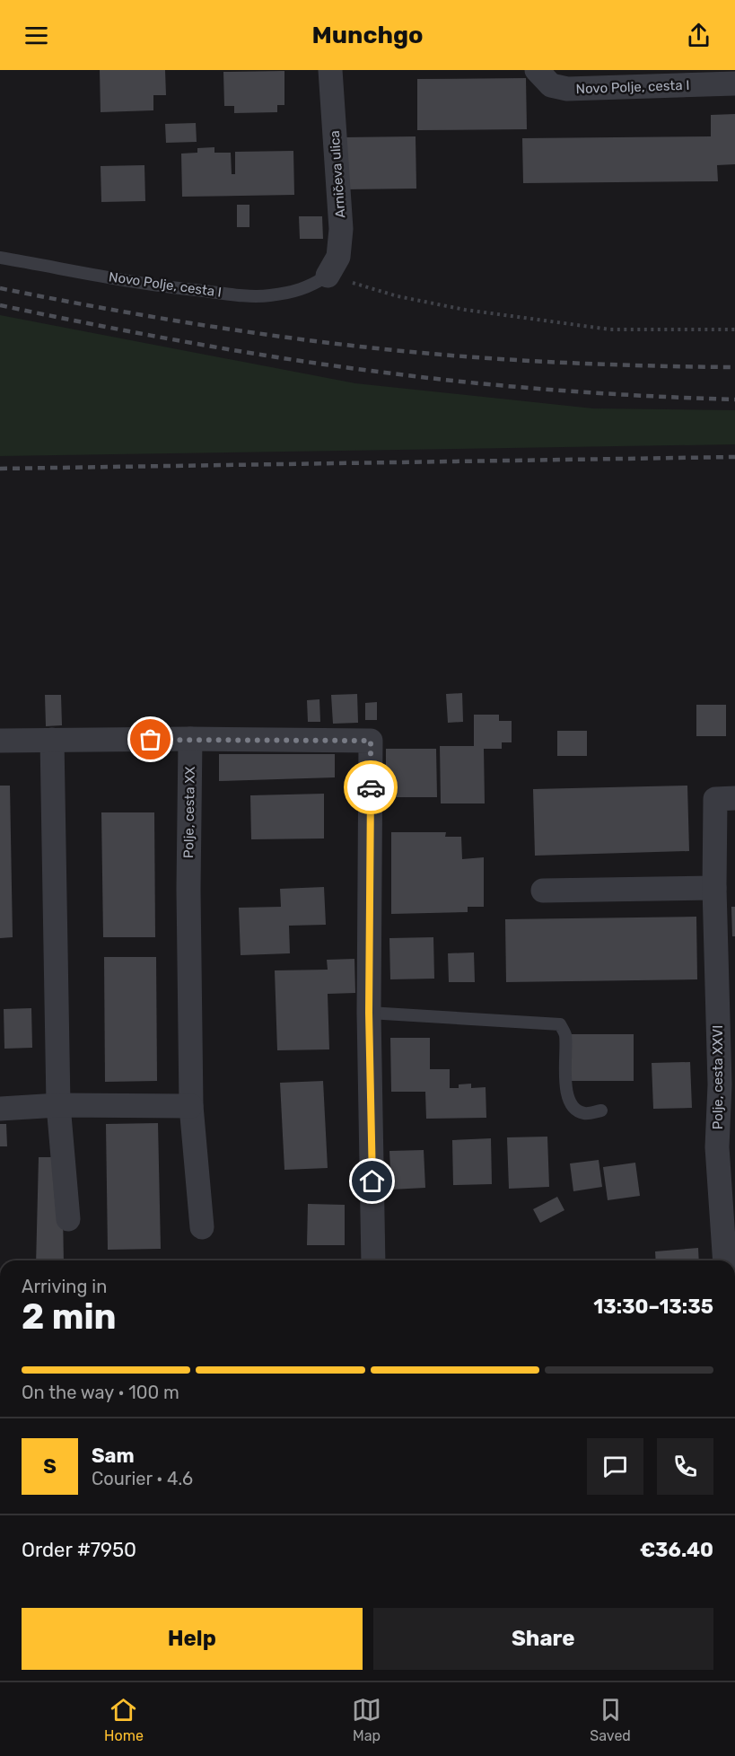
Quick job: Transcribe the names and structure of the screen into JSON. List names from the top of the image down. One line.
{"streets":{"street":["Novo Polje, cesta I","Arničeva ulica","Polje, cesta XX","Polje, cesta XXVI"]},"crossings":[["Novo Polje, cesta I","Arničeva ulica"]],"page":{"header":"Munchgo","heading":["2 min","Arriving in","13:30–13:35"],"panel":["Sam","Courier · 4.6","Order #7950","€36.40"],"bar":"On the way · 100 m","round":"S","buttons":["Help","Share"],"tabs":["Home","Map","Saved"]}}
